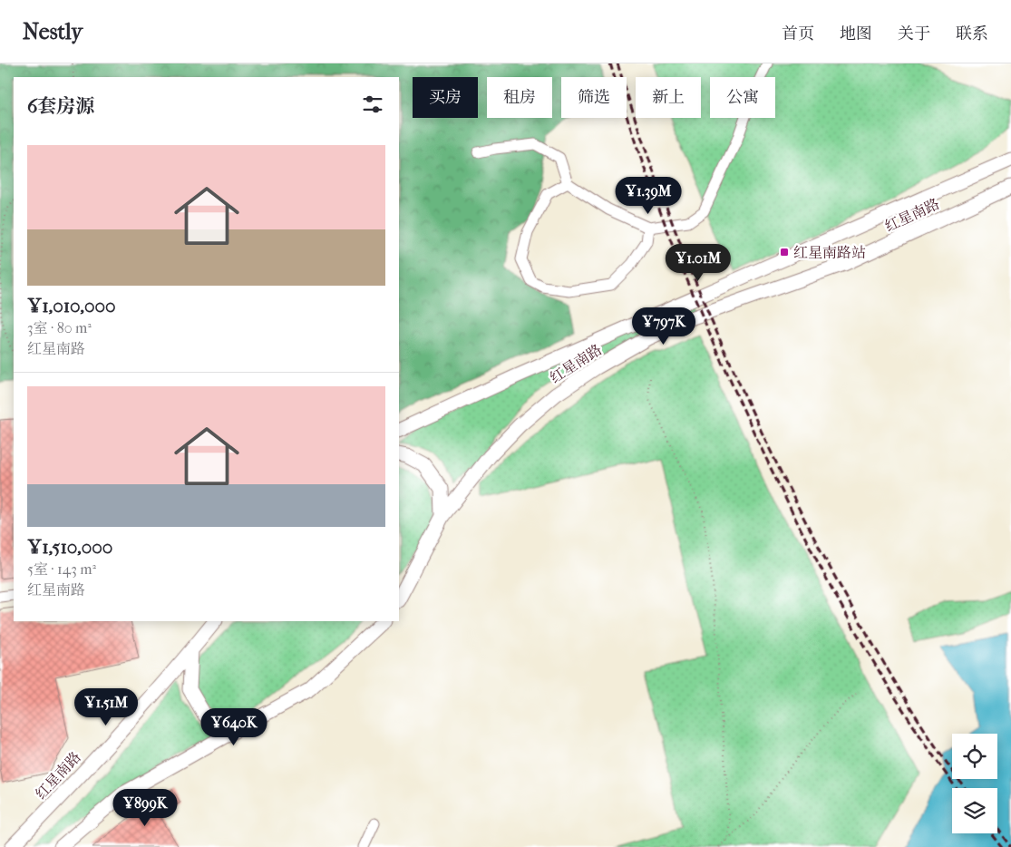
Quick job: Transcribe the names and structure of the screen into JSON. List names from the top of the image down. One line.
{"streets":{"main road":["红星南路"]},"places":{"transit":["红星南路站"]},"page":{"header":"Nestly","nav":["首页","地图","关于","联系"],"chip":["买房","租房","筛选","新上","公寓"],"heading":"6套房源","list":[{"name":"¥1,010,000","note":"3室 · 80 m² · 红星南路"},{"name":"¥1,510,000","note":"5室 · 143 m² · 红星南路"}],"price":["¥1.39M","¥1.01M","¥797K","¥1.51M","¥640K","¥899K"]}}
